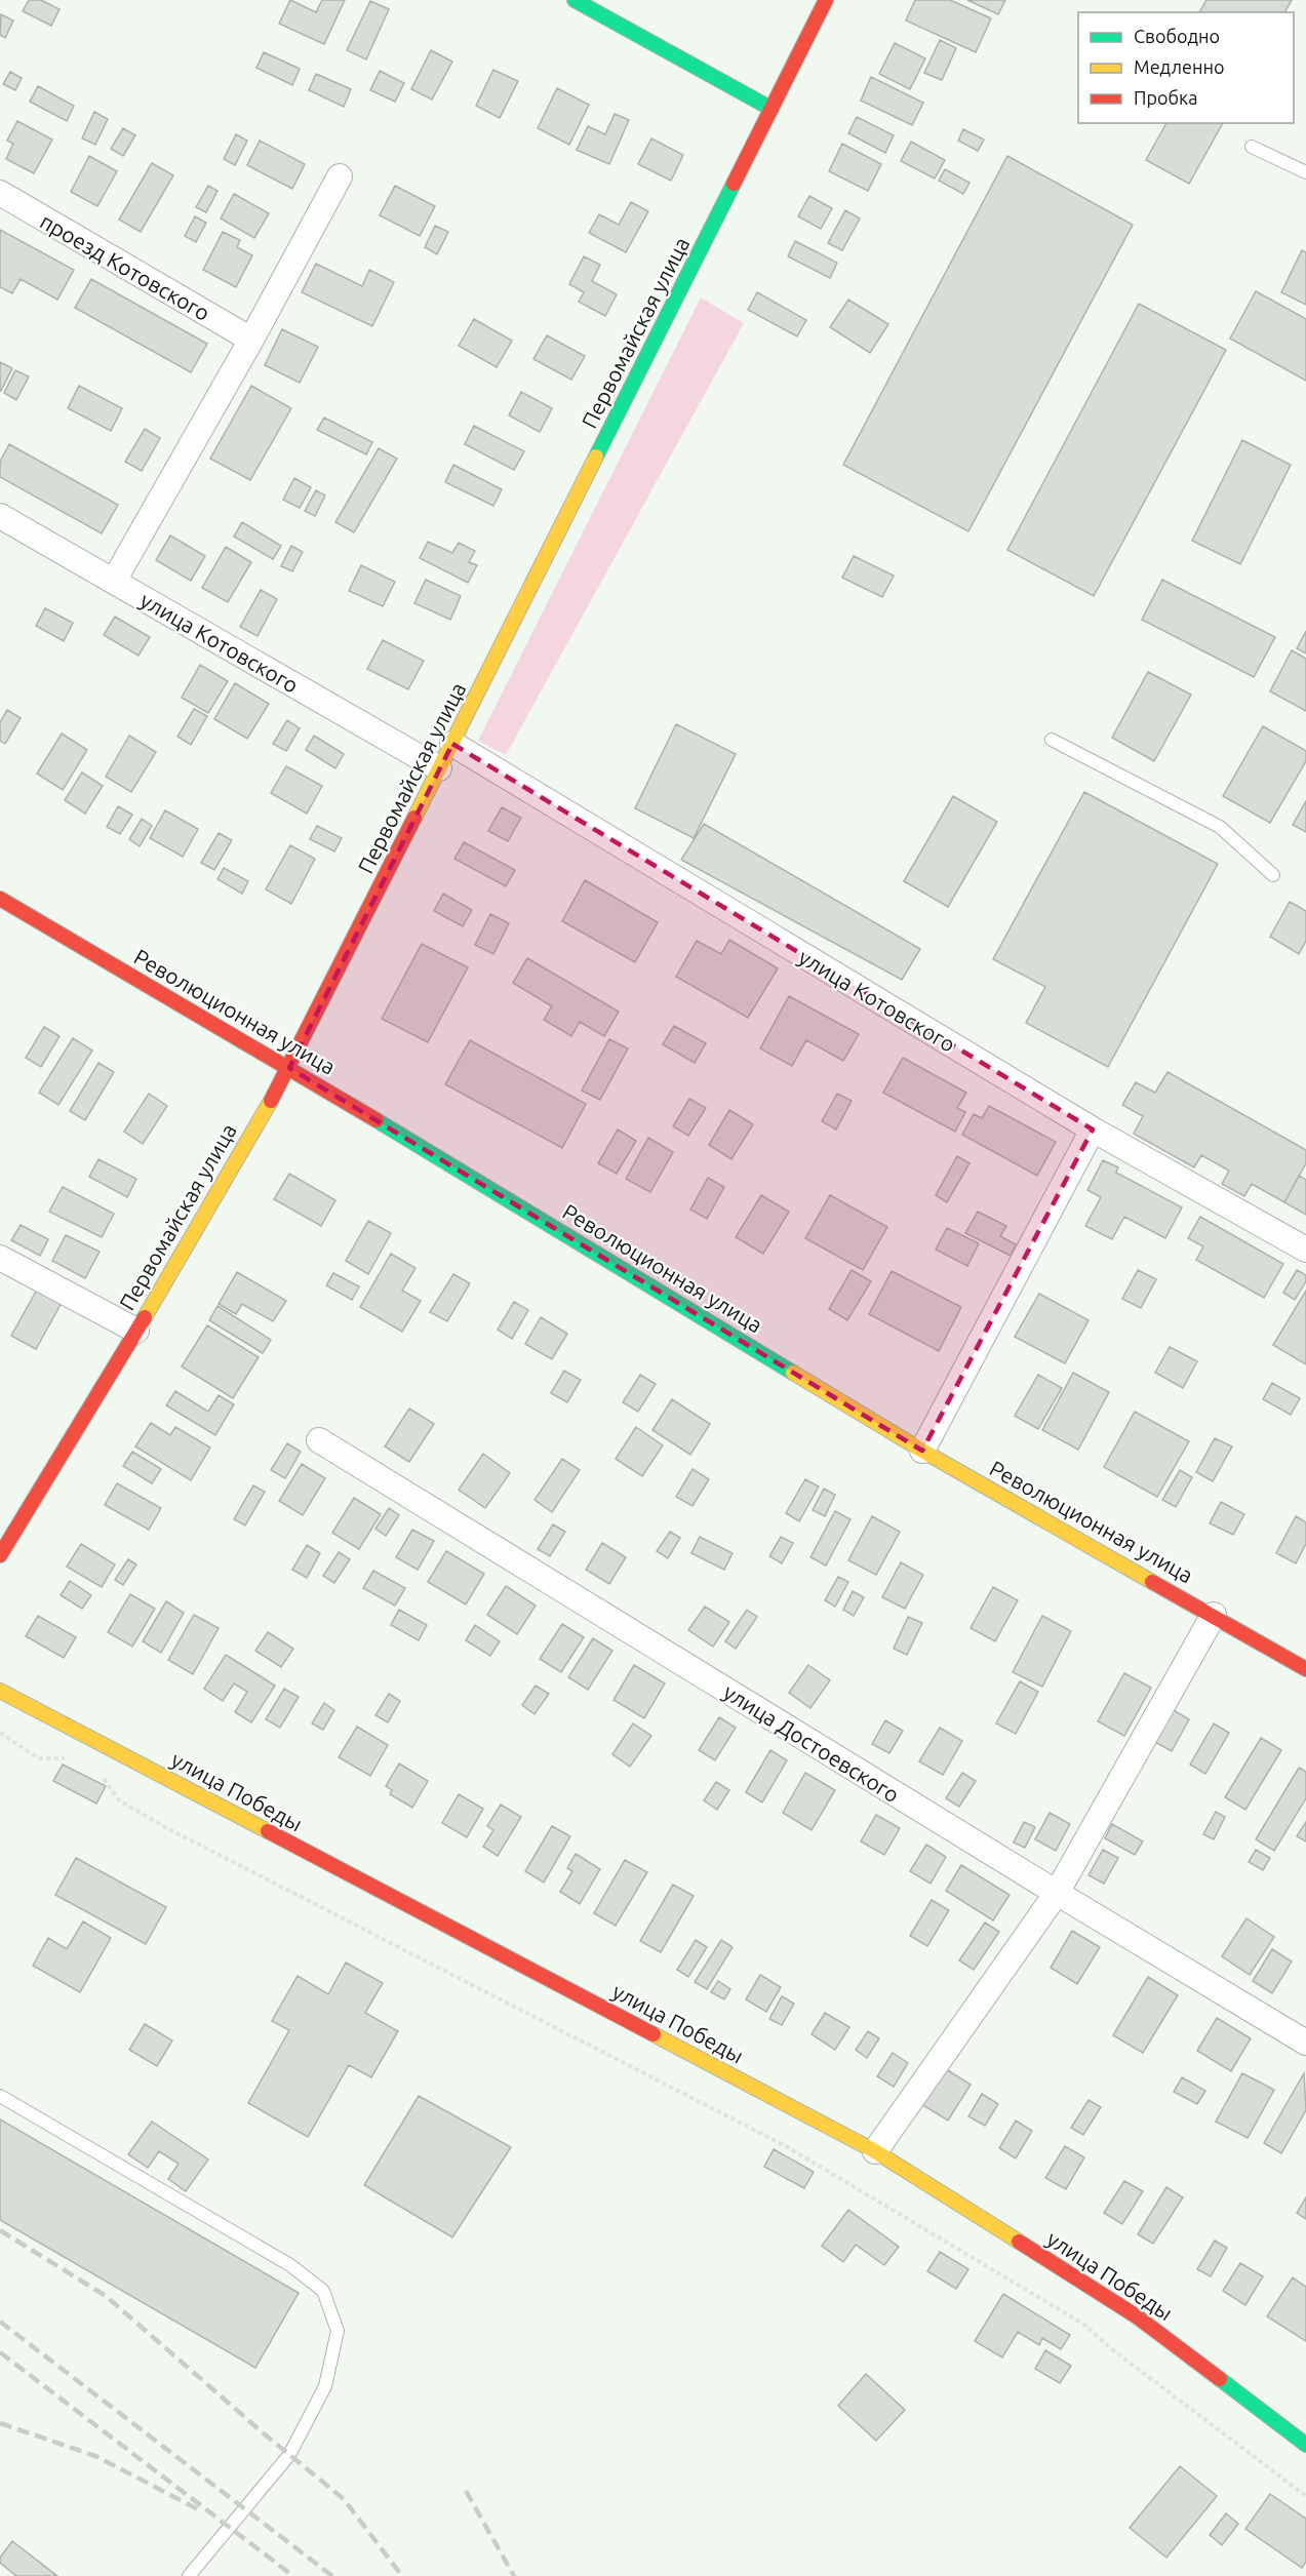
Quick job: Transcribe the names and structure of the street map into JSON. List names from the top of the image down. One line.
{"streets":{"street":["проезд Котовского","Первомайская улица","улица Котовского","Революционная улица","улица Достоевского","улица Победы"]},"crossings":[["Первомайская улица","улица Котовского"],["Первомайская улица","Революционная улица"]],"legend":["Свободно","Медленно","Пробка"]}
